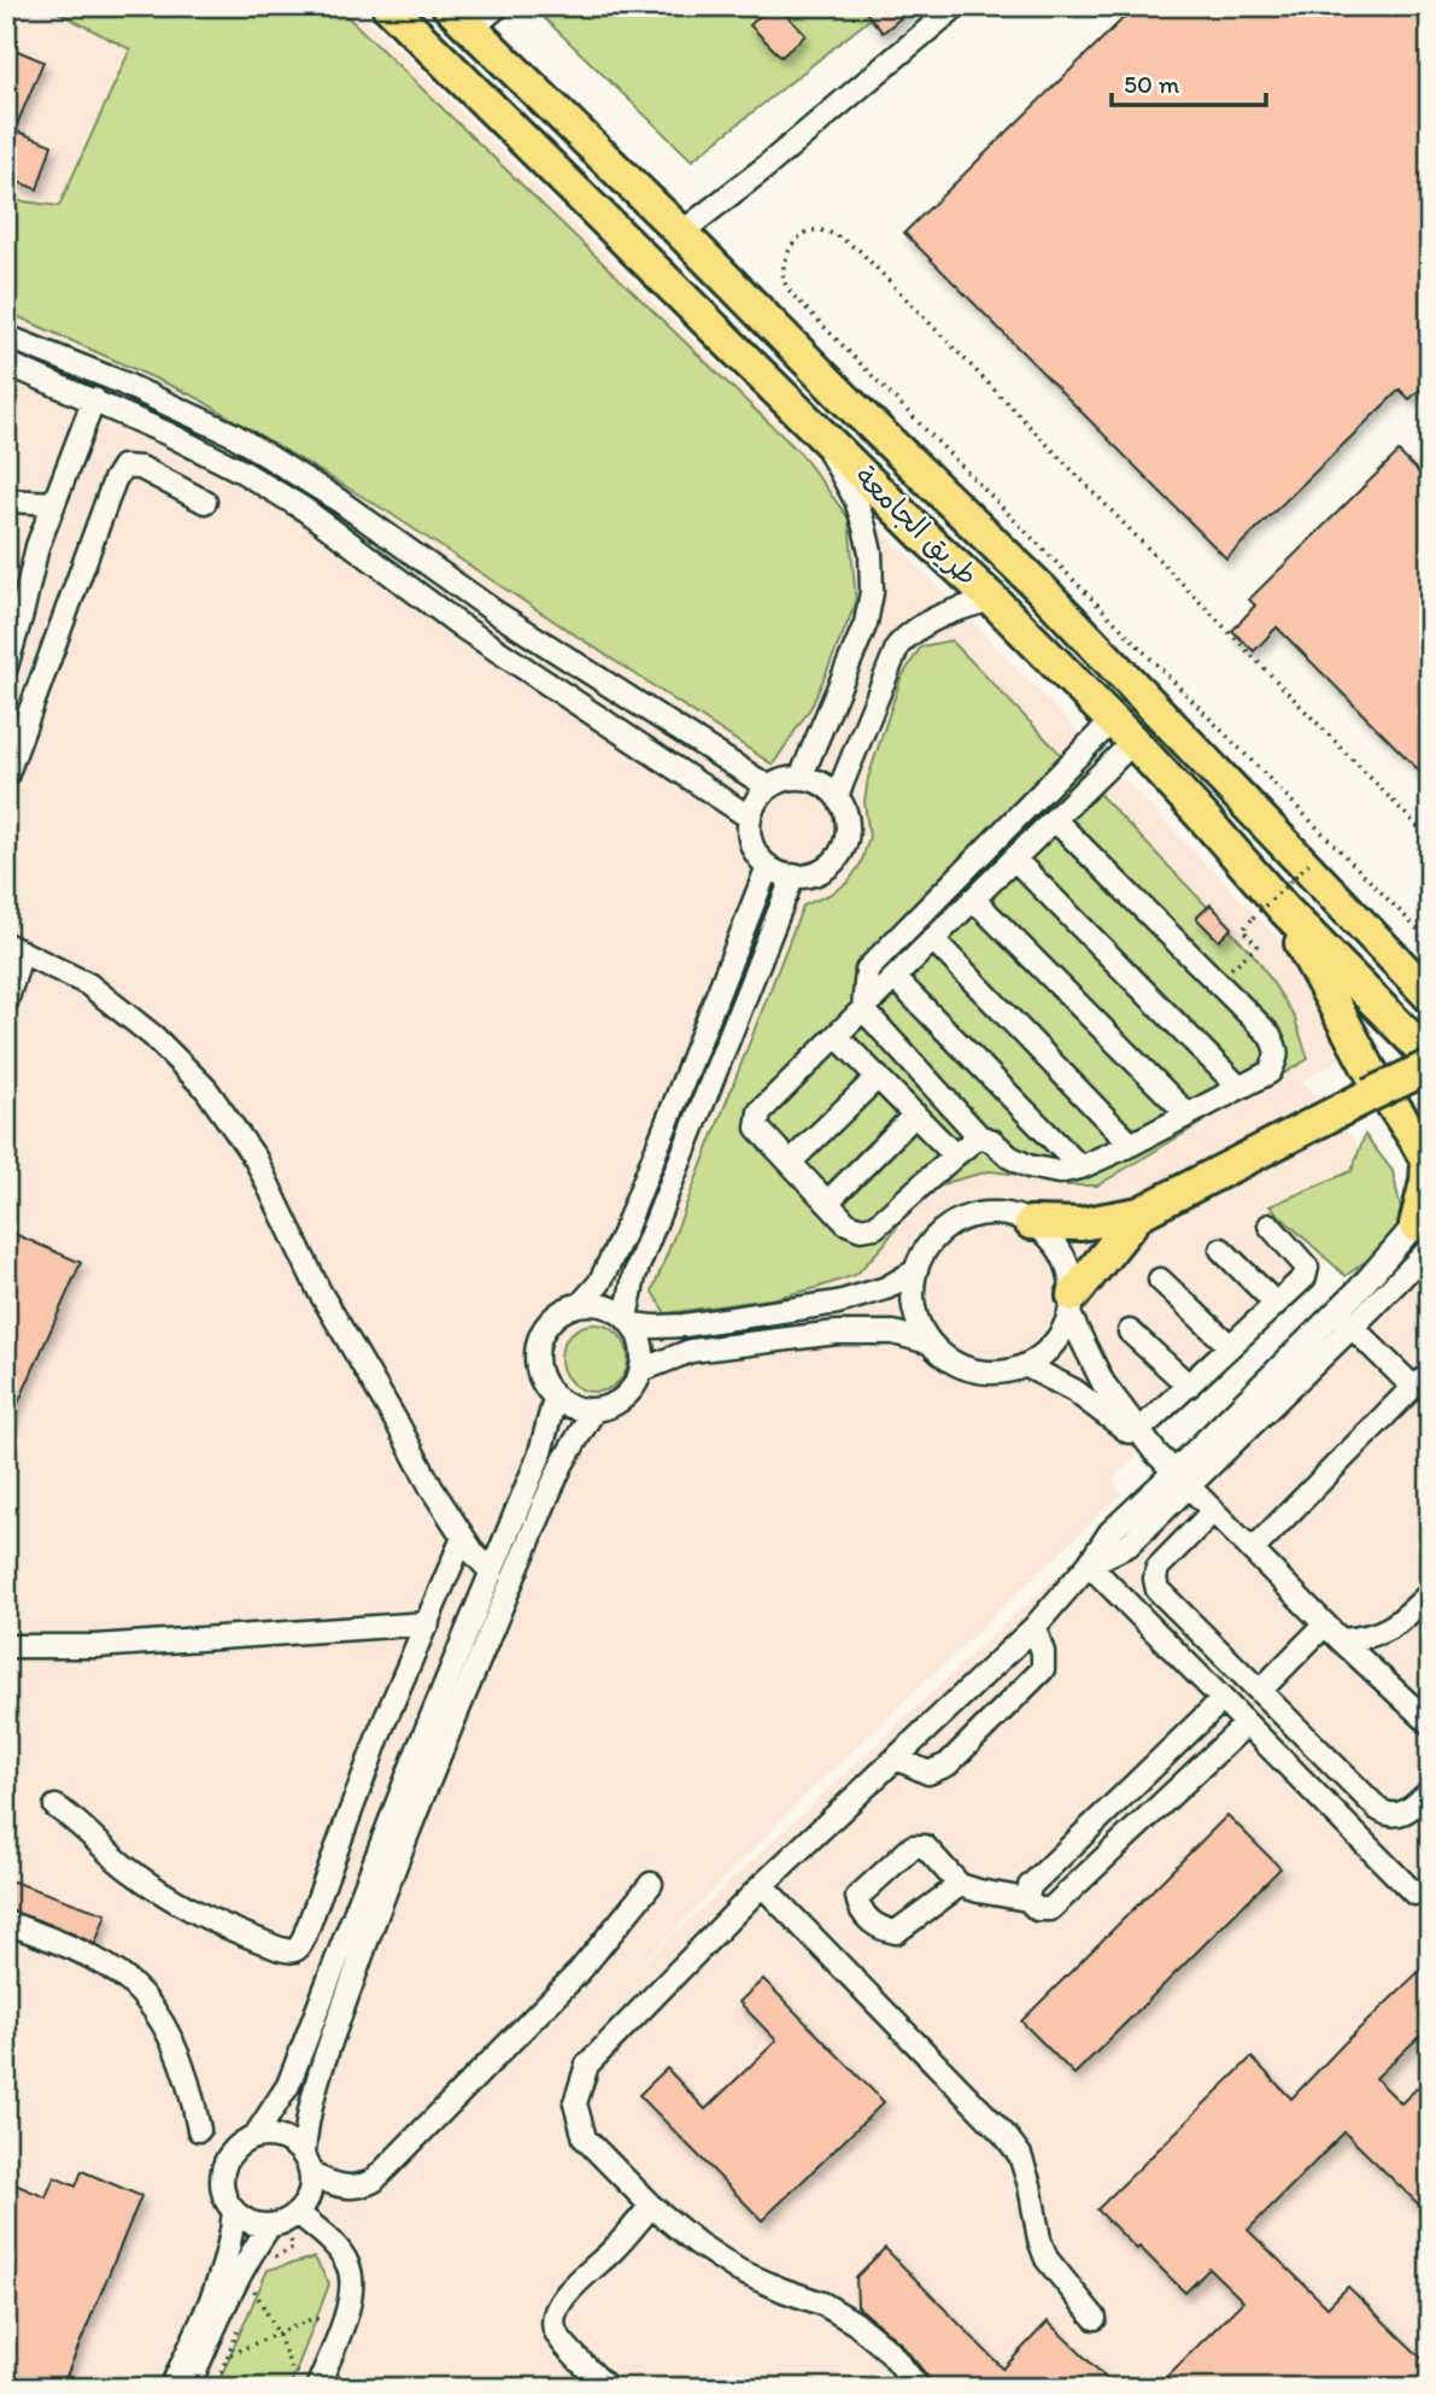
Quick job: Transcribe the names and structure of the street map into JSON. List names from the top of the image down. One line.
{"streets":{"highway":["طريق الجامعة"]},"scale_bar":"50 m"}
